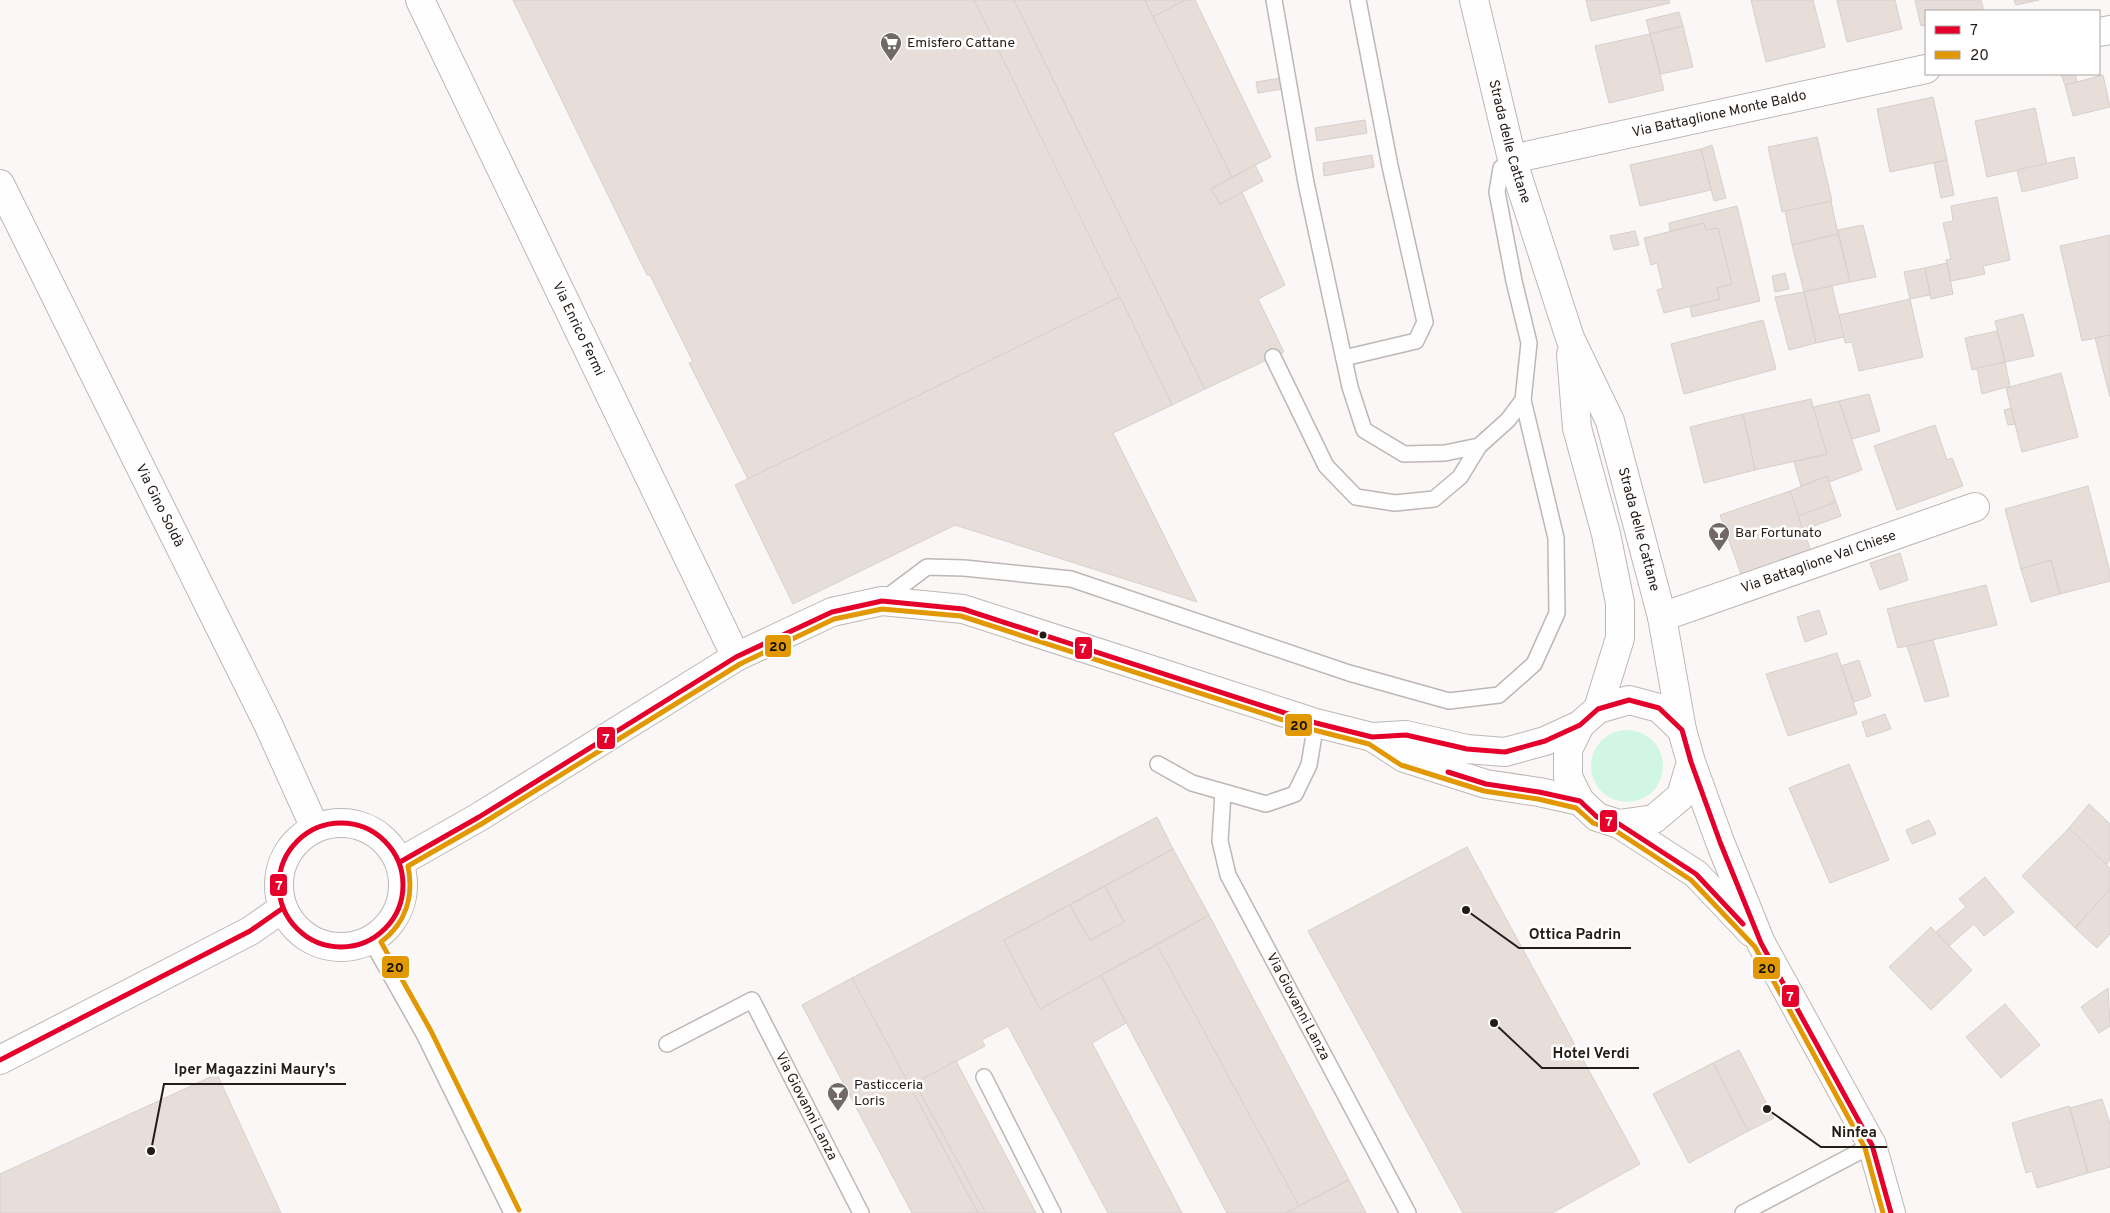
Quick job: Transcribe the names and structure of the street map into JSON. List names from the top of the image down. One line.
{"streets":{"street":["Via Battaglione Monte Baldo","Strada delle Cattane","Via Enrico Fermi","Via Gino Soldà","Via Battaglione Val Chiese"],"lane":["Via Giovanni Lanza"]},"crossings":[["Via Battaglione Monte Baldo","Strada delle Cattane"],["Strada delle Cattane","Via Battaglione Val Chiese"]],"places":{"supermarket":["Emisfero Cattane"],"bar":["Bar Fortunato","Pasticceria Loris"],"other":["Ottica Padrin","Hotel Verdi","Ninfea","Iper Magazzini Maury's"]},"lines":["transit line 7","transit line 20"],"legend":["7","20"]}
